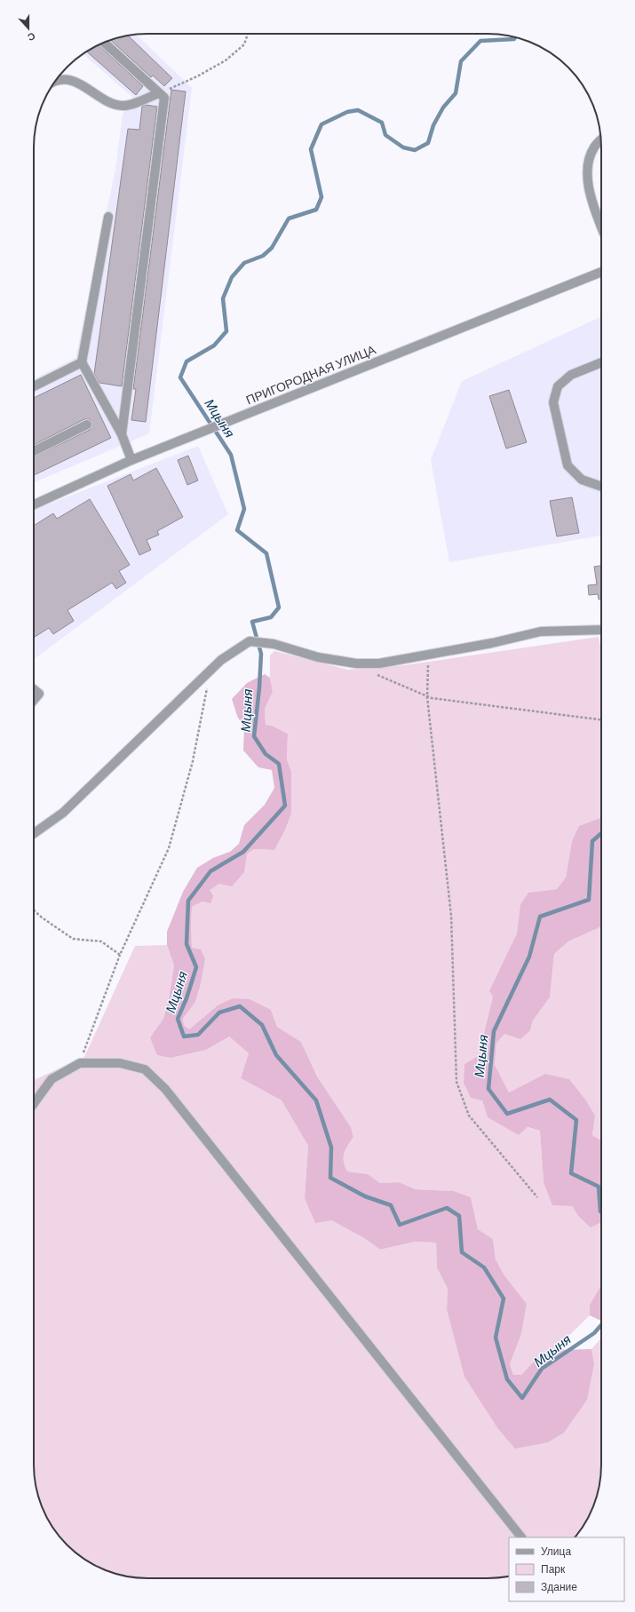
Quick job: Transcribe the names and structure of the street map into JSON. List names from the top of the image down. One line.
{"streets":{"street":["ПРИГОРОДНАЯ УЛИЦА"]},"water":["Мцыня"],"legend":["Улица","Парк","Здание"],"north":"bottom"}
